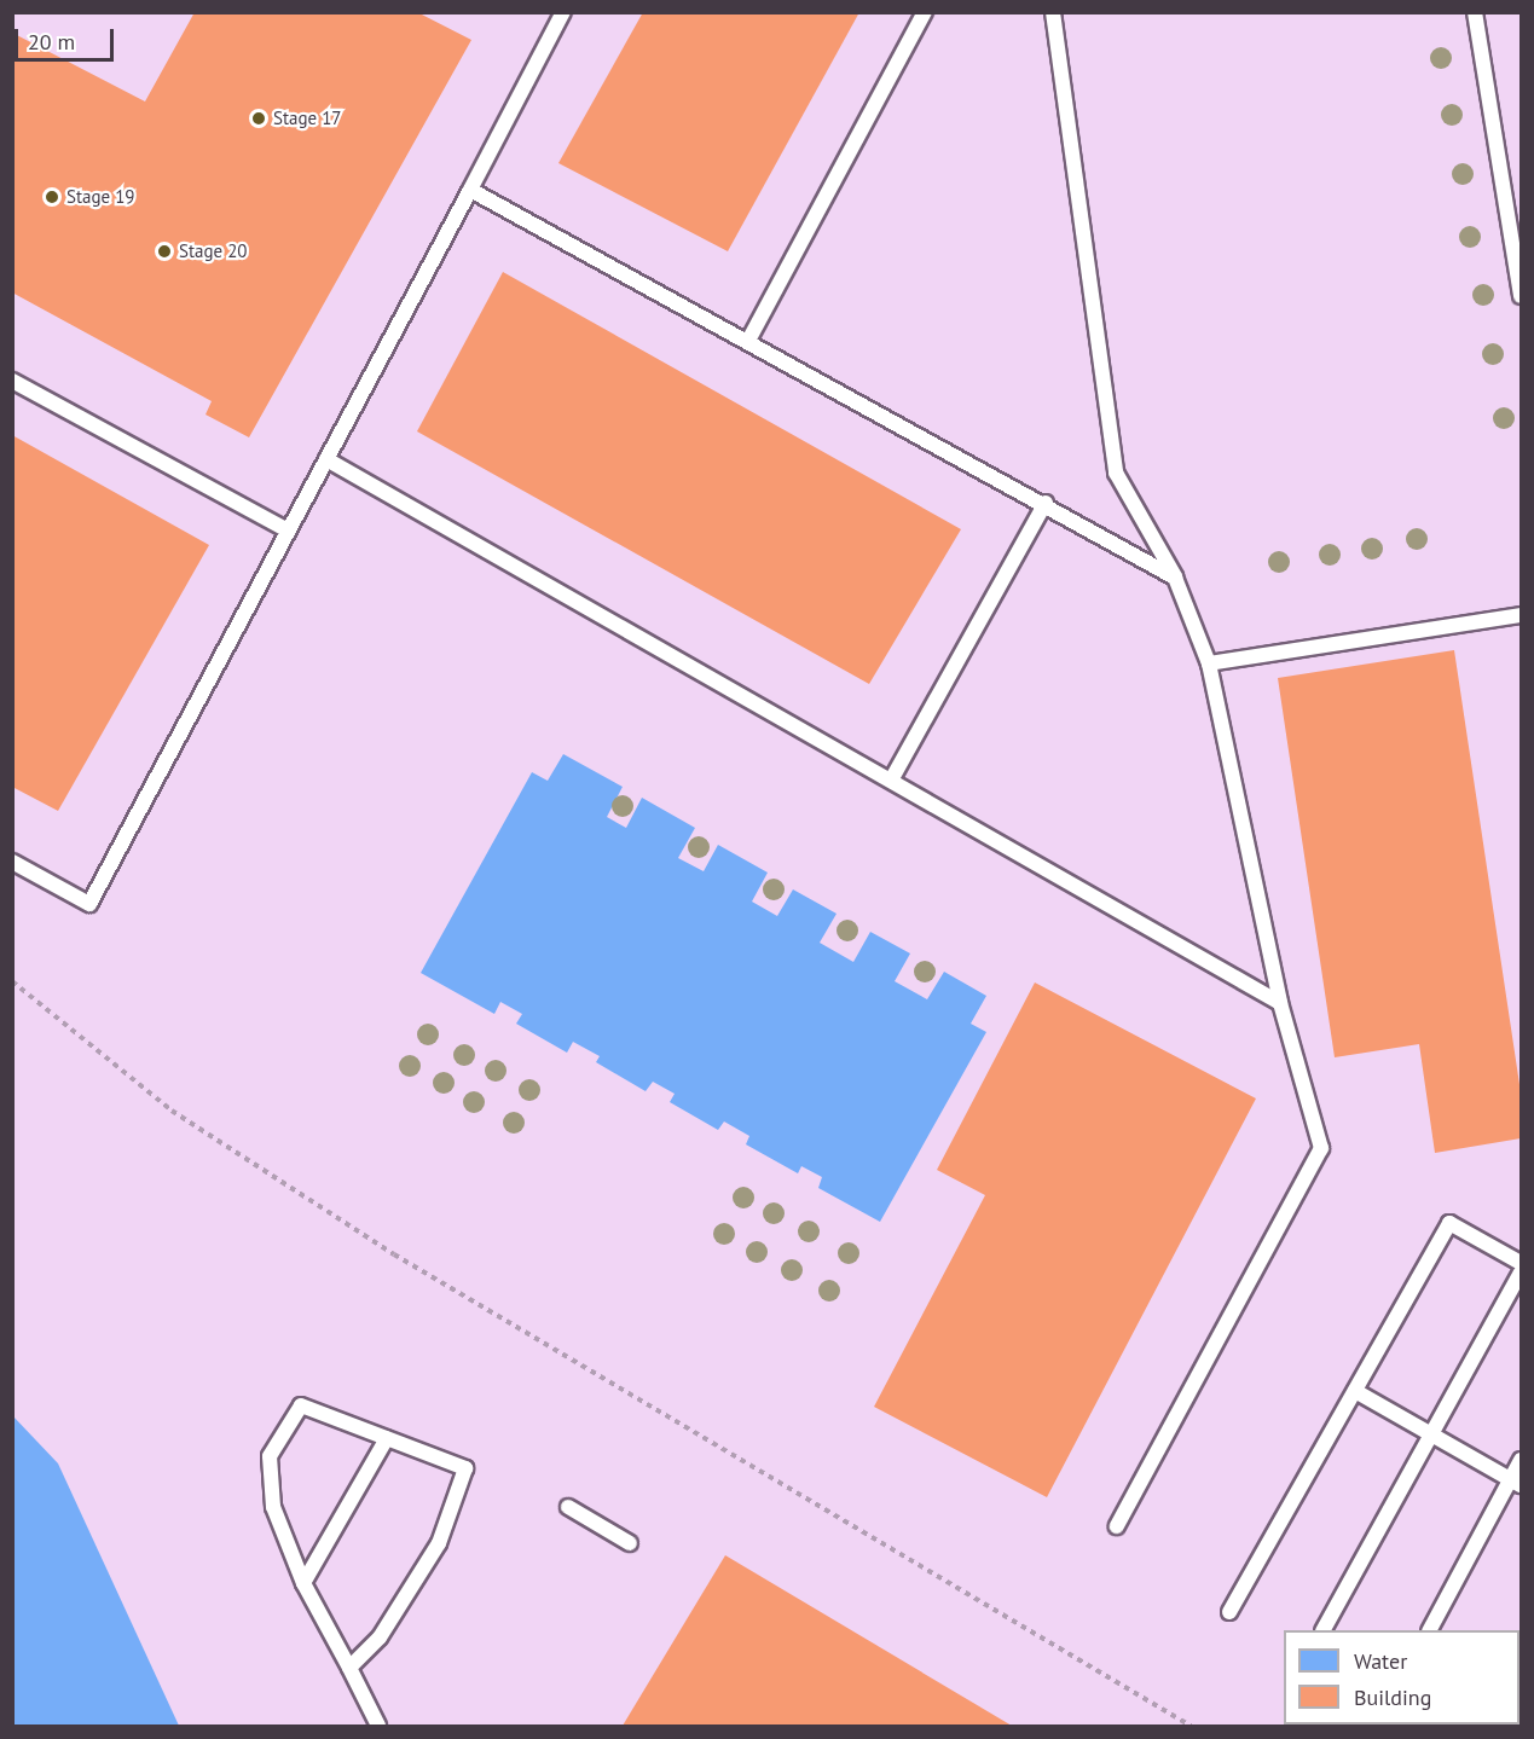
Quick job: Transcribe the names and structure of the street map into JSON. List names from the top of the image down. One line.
{"places":["Stage 17","Stage 19","Stage 20"],"legend":["Water","Building"],"scale_bar":"20 m"}
